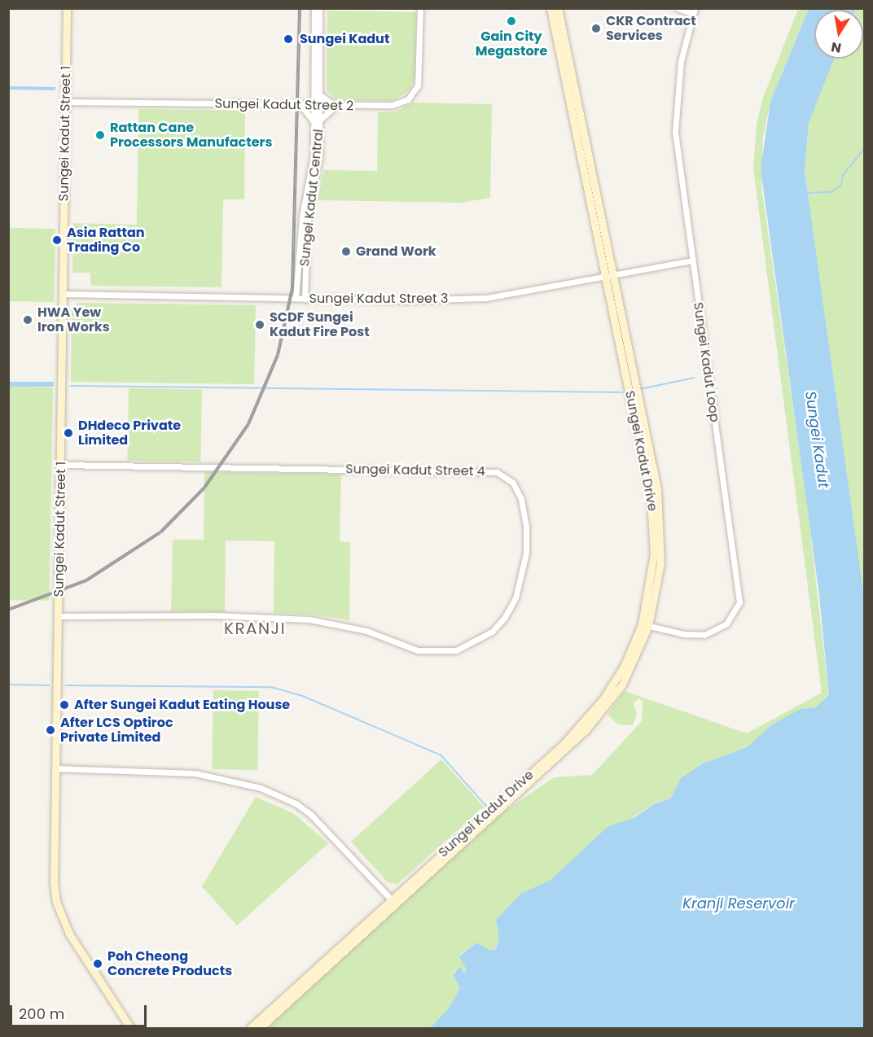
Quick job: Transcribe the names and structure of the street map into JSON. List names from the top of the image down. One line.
{"streets":{"main road":["Sungei Kadut Street 1","Sungei Kadut Drive"],"street":["Sungei Kadut Street 2","Sungei Kadut Central","Sungei Kadut Street 3","Sungei Kadut Loop","Sungei Kadut Street 4"]},"crossings":[["Sungei Kadut Street 2","Sungei Kadut Street 1"],["Sungei Kadut Street 2","Sungei Kadut Central"],["Sungei Kadut Street 1","Sungei Kadut Street 3"],["Sungei Kadut Street 1","Sungei Kadut Street 4"],["Sungei Kadut Central","Sungei Kadut Street 3"],["Sungei Kadut Street 3","Sungei Kadut Loop"],["Sungei Kadut Street 3","Sungei Kadut Drive"],["Sungei Kadut Loop","Sungei Kadut Drive"]],"districts":["KRANJI"],"water":["Sungei Kadut","Kranji Reservoir"],"places":["Gain City Megastore","CKR Contract Services","Sungei Kadut","Rattan Cane Processors Manufacters","Asia Rattan Trading Co","Grand Work","HWA Yew Iron Works","SCDF Sungei Kadut Fire Post","DHdeco Private Limited","After Sungei Kadut Eating House","After LCS Optiroc Private Limited","Poh Cheong Concrete Products"],"scale_bar":"200 m","north":"bottom"}
